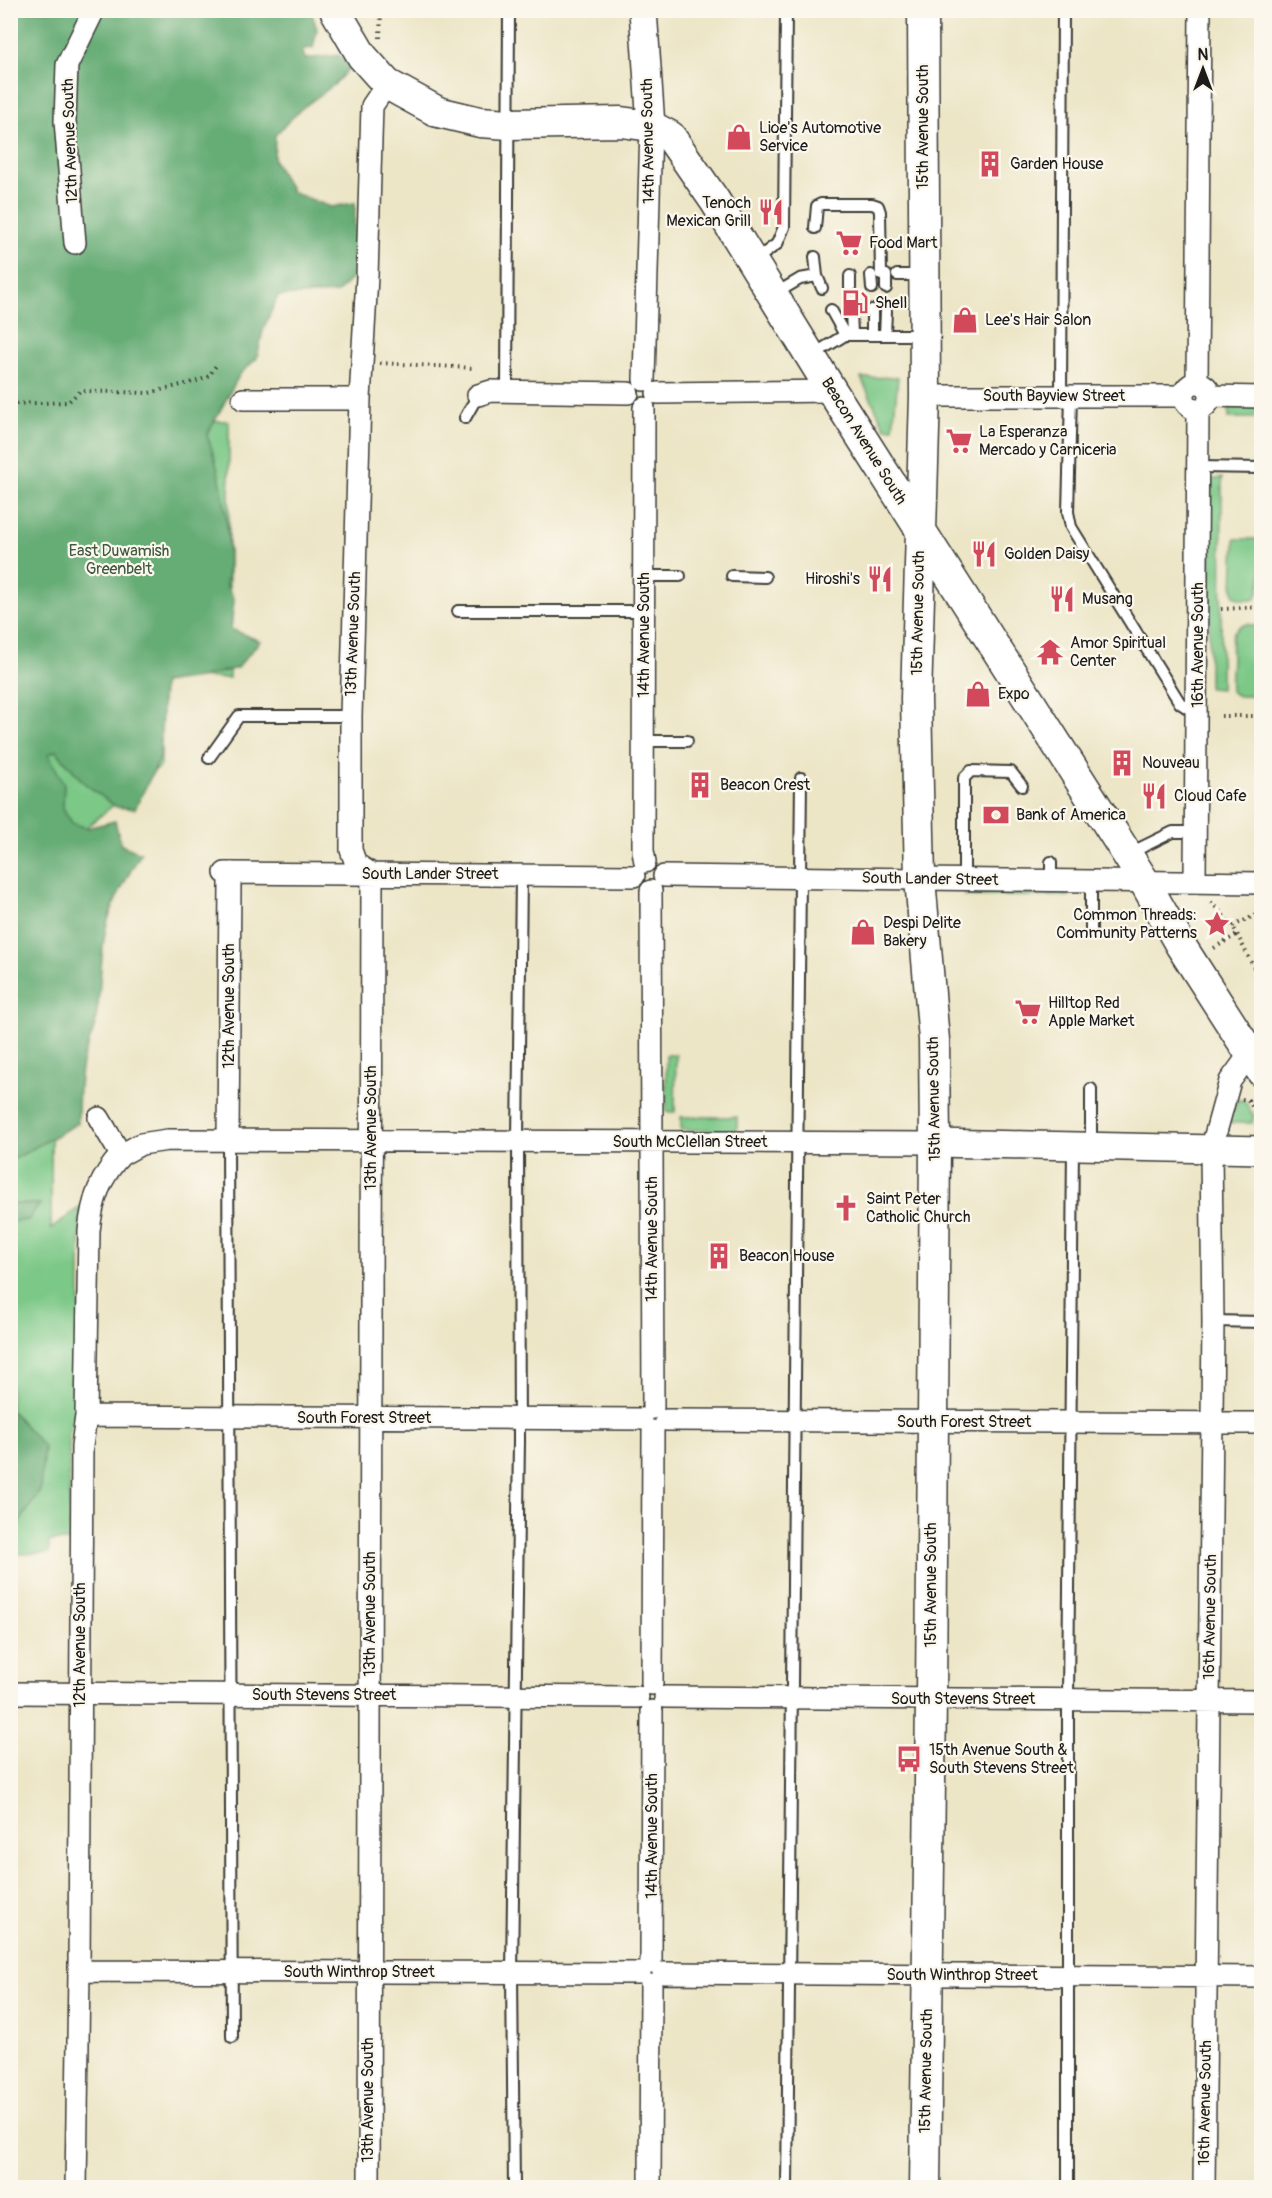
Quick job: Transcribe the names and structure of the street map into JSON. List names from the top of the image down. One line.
{"streets":{"main road":["15th Avenue South","Beacon Avenue South"],"street":["12th Avenue South","14th Avenue South","South Bayview Street","13th Avenue South","16th Avenue South","South Lander Street","South McClellan Street","South Forest Street","South Stevens Street","South Winthrop Street"]},"crossings":[["15th Avenue South","South Bayview Street"],["15th Avenue South","Beacon Avenue South"],["15th Avenue South","South Lander Street"],["15th Avenue South","South McClellan Street"],["15th Avenue South","South Forest Street"],["15th Avenue South","South Stevens Street"],["15th Avenue South","South Winthrop Street"],["12th Avenue South","South Lander Street"],["12th Avenue South","South McClellan Street"],["12th Avenue South","South Forest Street"],["12th Avenue South","South Stevens Street"],["12th Avenue South","South Winthrop Street"],["14th Avenue South","Beacon Avenue South"],["14th Avenue South","South Lander Street"],["14th Avenue South","South McClellan Street"],["14th Avenue South","South Forest Street"],["14th Avenue South","South Stevens Street"],["14th Avenue South","South Winthrop Street"],["South Bayview Street","16th Avenue South"],["Beacon Avenue South","13th Avenue South"],["Beacon Avenue South","16th Avenue South"],["Beacon Avenue South","South Lander Street"],["13th Avenue South","South Lander Street"],["13th Avenue South","South McClellan Street"],["13th Avenue South","South Forest Street"],["13th Avenue South","South Stevens Street"],["13th Avenue South","South Winthrop Street"],["16th Avenue South","South Lander Street"],["16th Avenue South","South McClellan Street"],["16th Avenue South","South Forest Street"],["16th Avenue South","South Stevens Street"],["16th Avenue South","South Winthrop Street"]],"parks":["East Duwamish Greenbelt"],"places":{"shop":["Lioe's Automotive Service","Lee's Hair Salon","Expo","Despi Delite Bakery"],"building":["Garden House","Nouveau","Beacon Crest","Beacon House"],"restaurant":["Tenoch Mexican Grill","Golden Daisy","Hiroshi's","Musang","Cloud Cafe"],"supermarket":["Food Mart","La Esperanza Mercado y Carniceria","Hilltop Red Apple Market"],"fuel station":["Shell"],"temple":["Amor Spiritual Center"],"bank":["Bank of America"],"place":["Common Threads: Community Patterns"],"church":["Saint Peter Catholic Church"],"bus stop":["15th Avenue South & South Stevens Street"]},"north":"top"}
